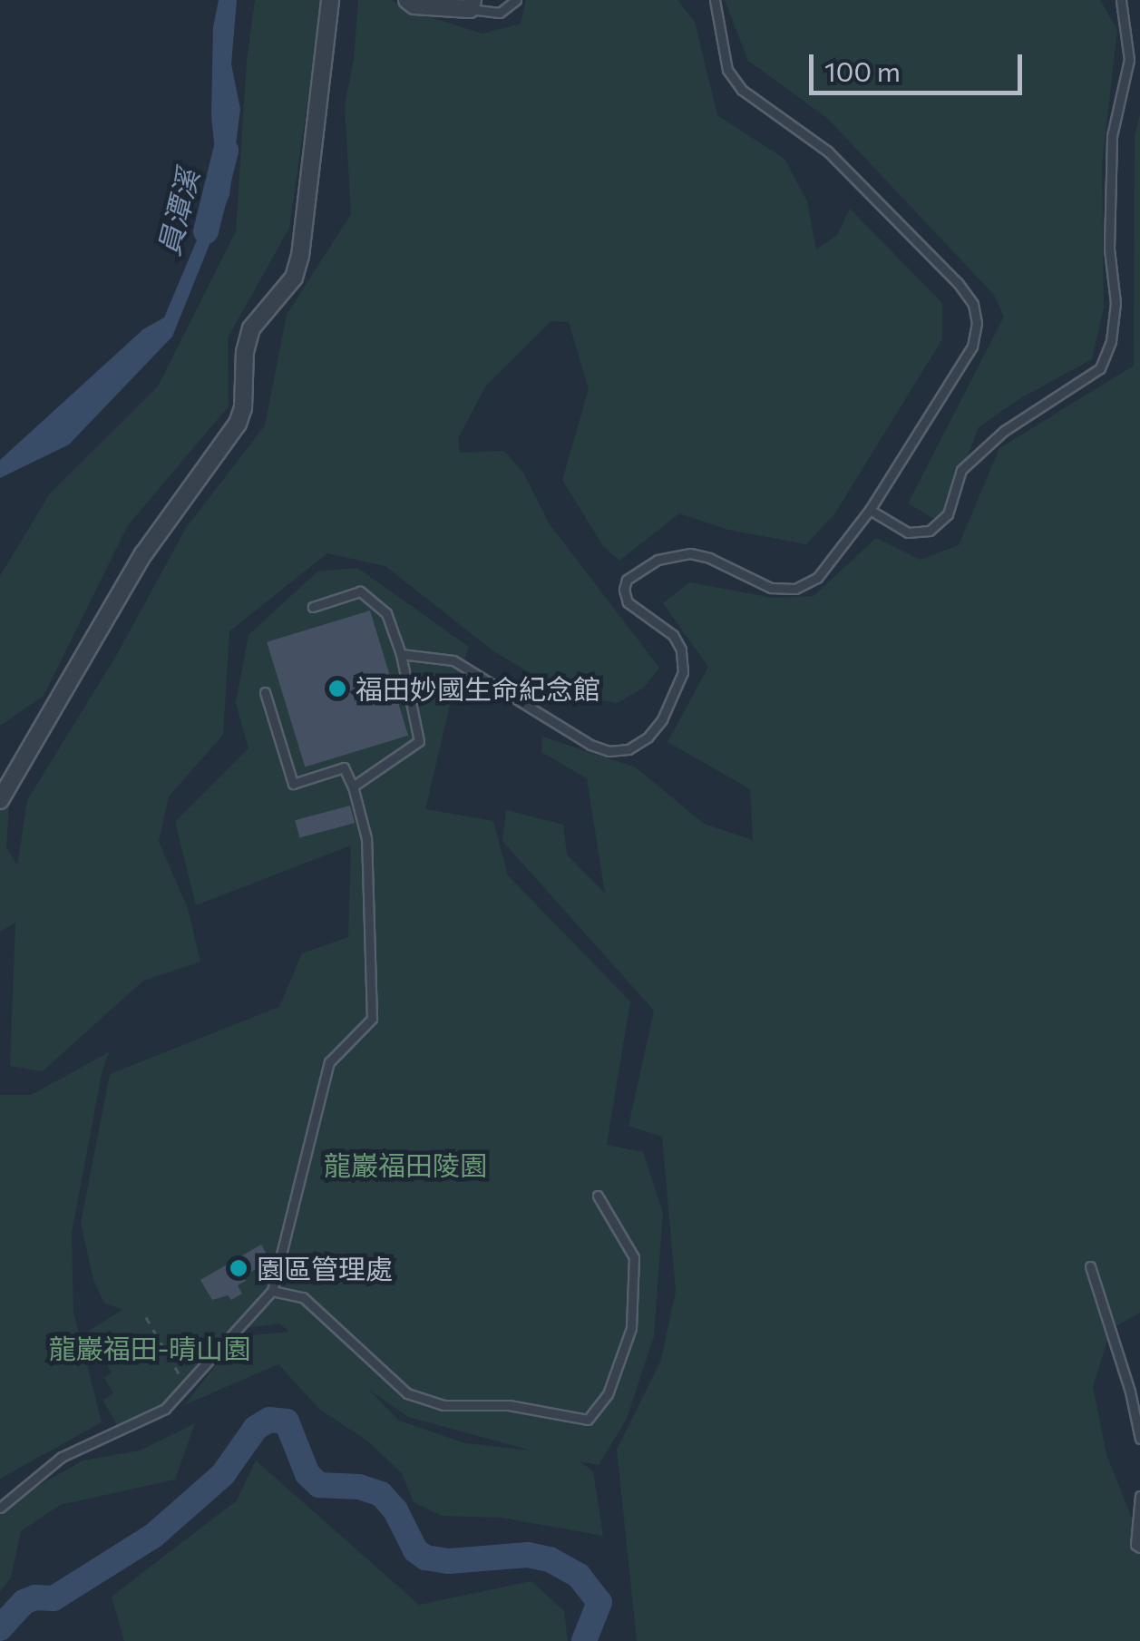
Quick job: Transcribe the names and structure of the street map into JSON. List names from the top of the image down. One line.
{"water":["員潭溪"],"parks":["龍巖福田陵園","龍巖福田-晴山園"],"places":["福田妙國生命紀念館","園區管理處"],"scale_bar":"100 m"}
